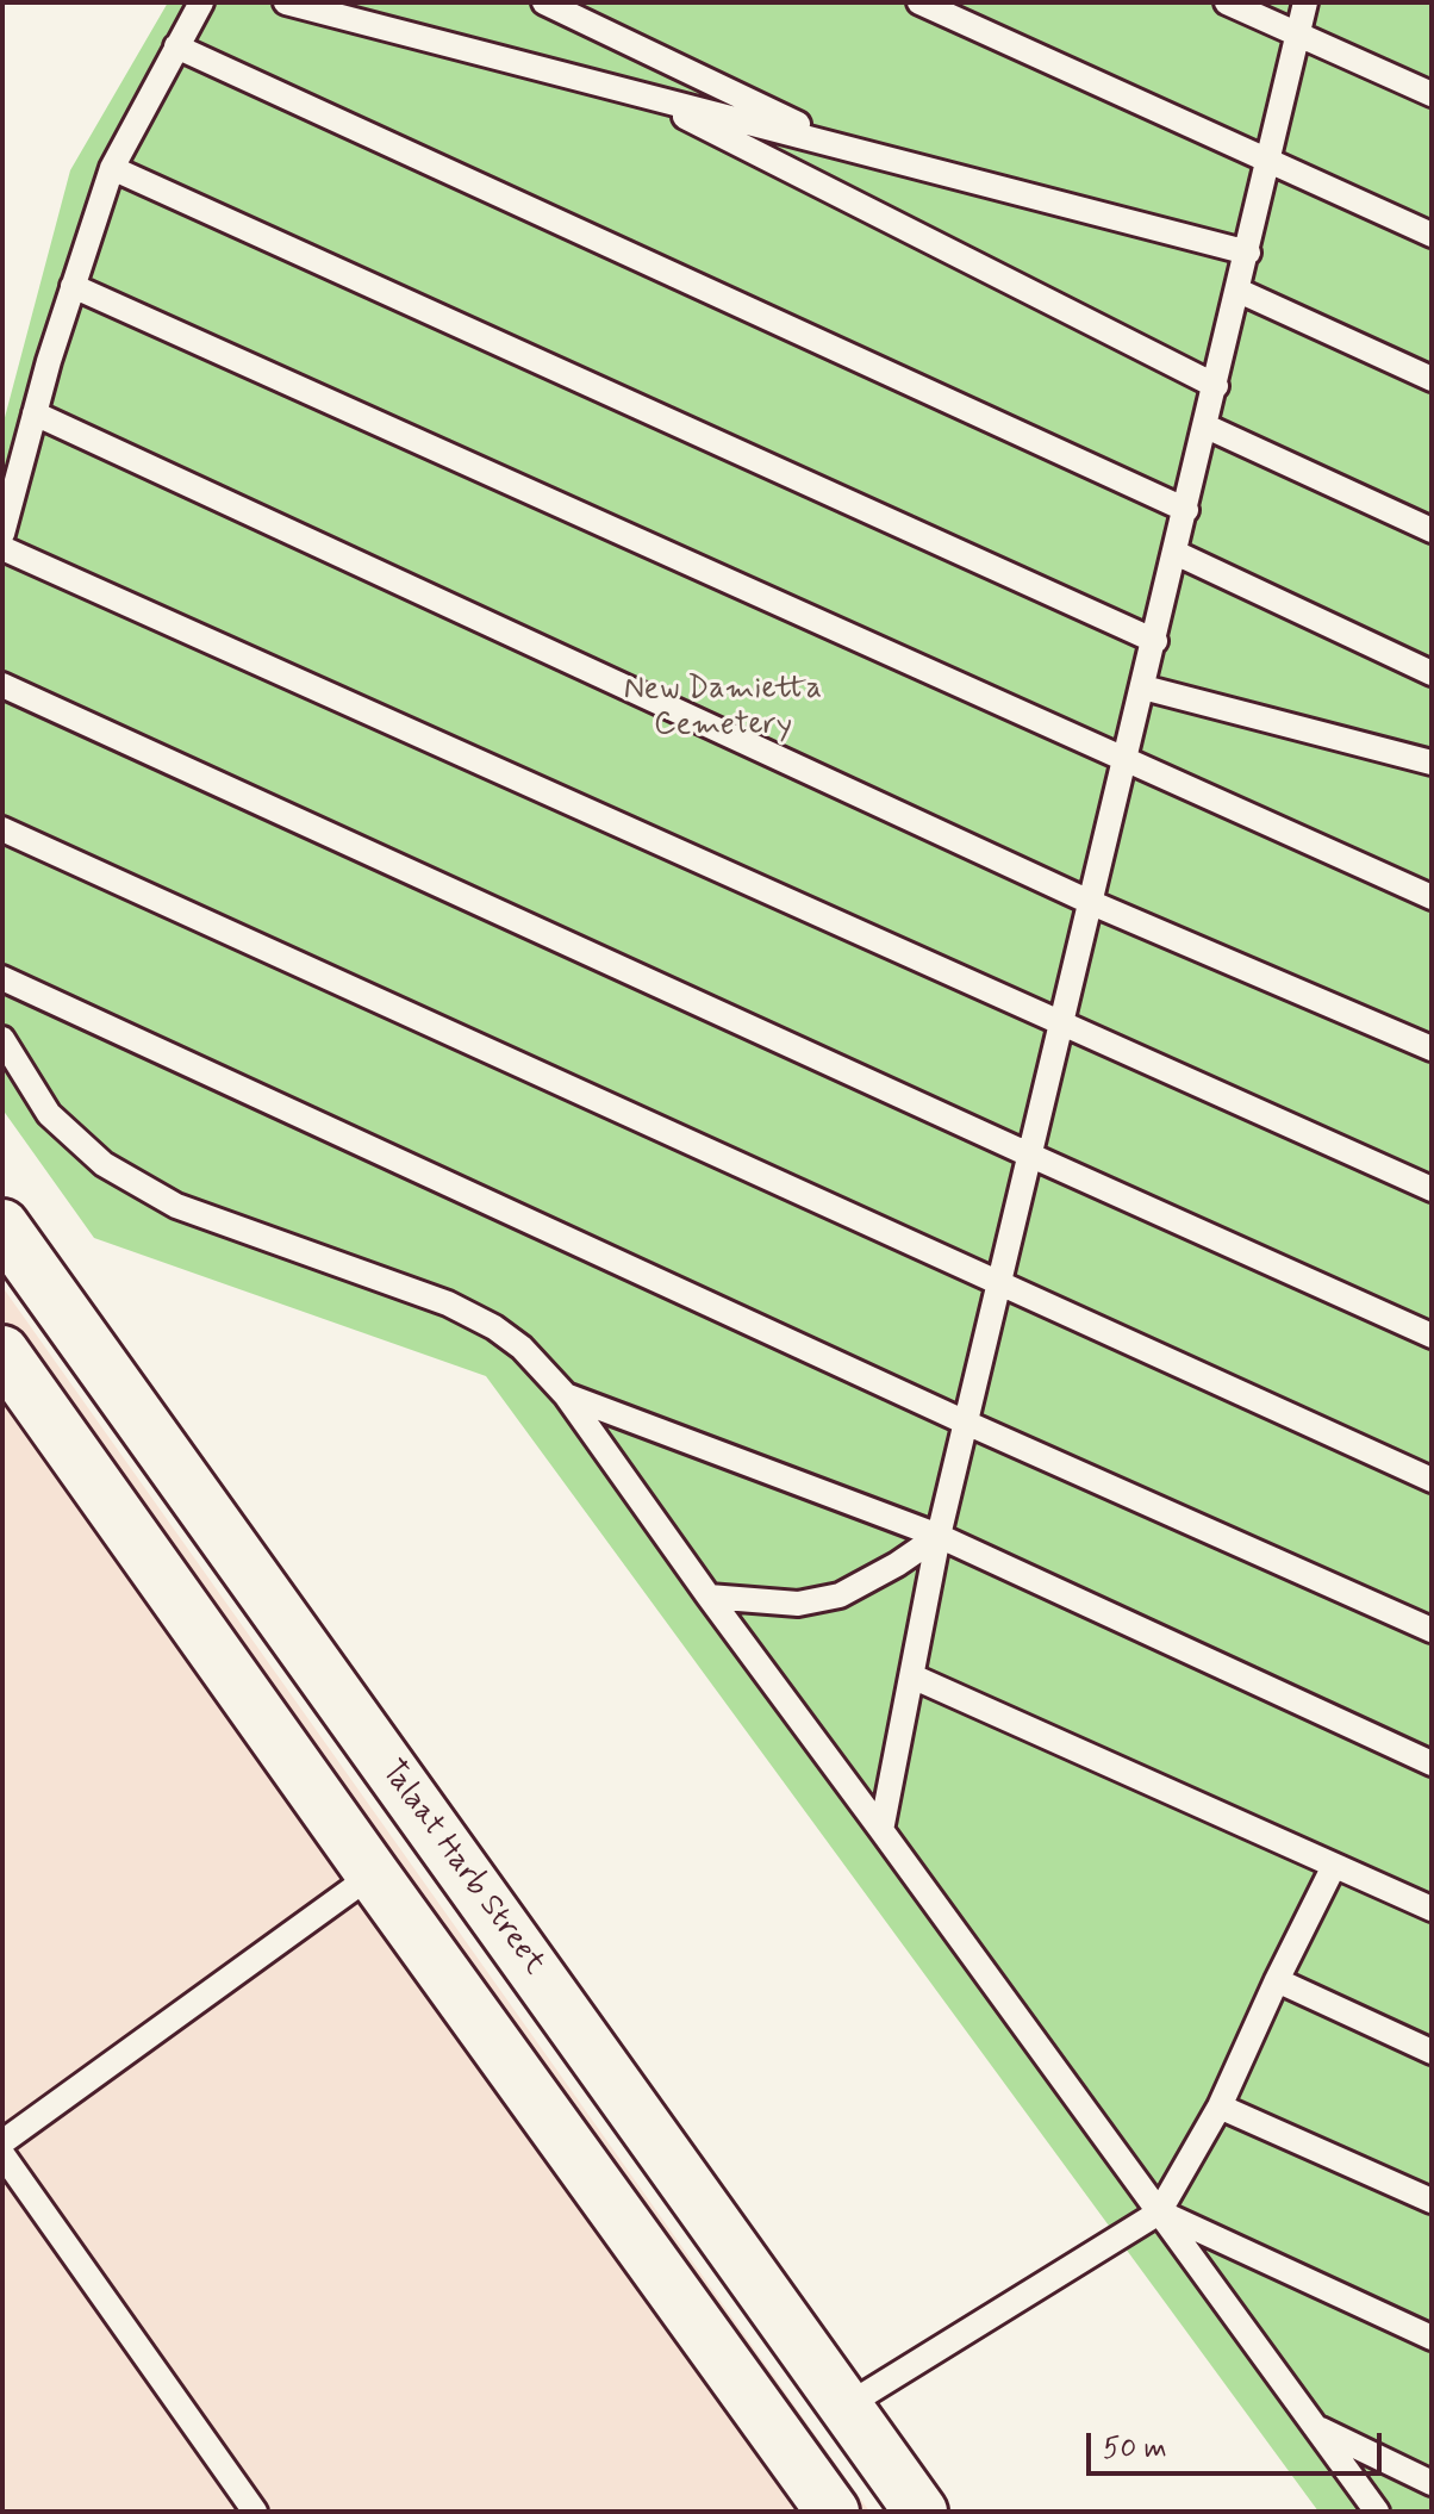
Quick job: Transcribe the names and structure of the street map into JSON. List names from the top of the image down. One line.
{"streets":{"main road":["Talaat Harb Street"]},"parks":["New Damietta Cemetery"],"scale_bar":"50 m"}
